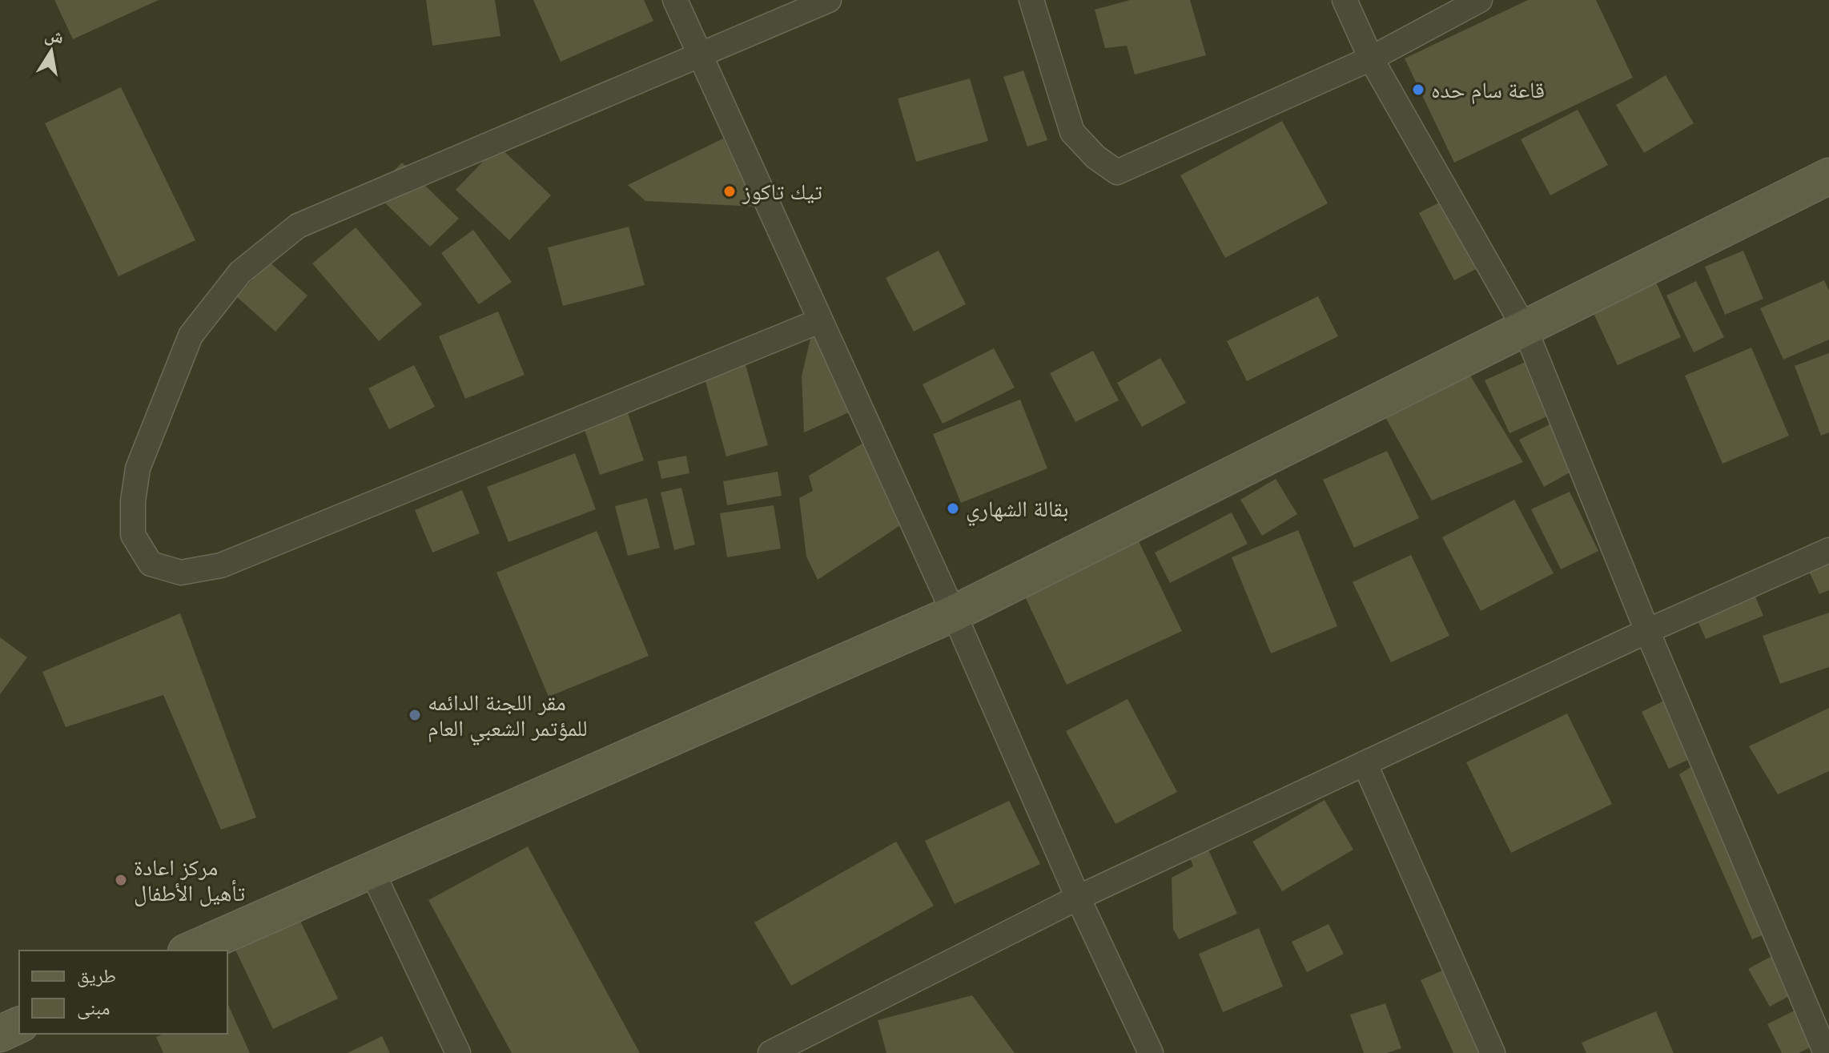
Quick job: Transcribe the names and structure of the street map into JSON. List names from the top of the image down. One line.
{"places":["قاعة سام حده","تيك تاكوز","بقالة الشهاري","مقر اللجنة الدائمه للمؤتمر الشعبي العام","مركز اعادة تأهيل الأطفال"],"legend":["طريق","مبنى"],"north":"top"}
